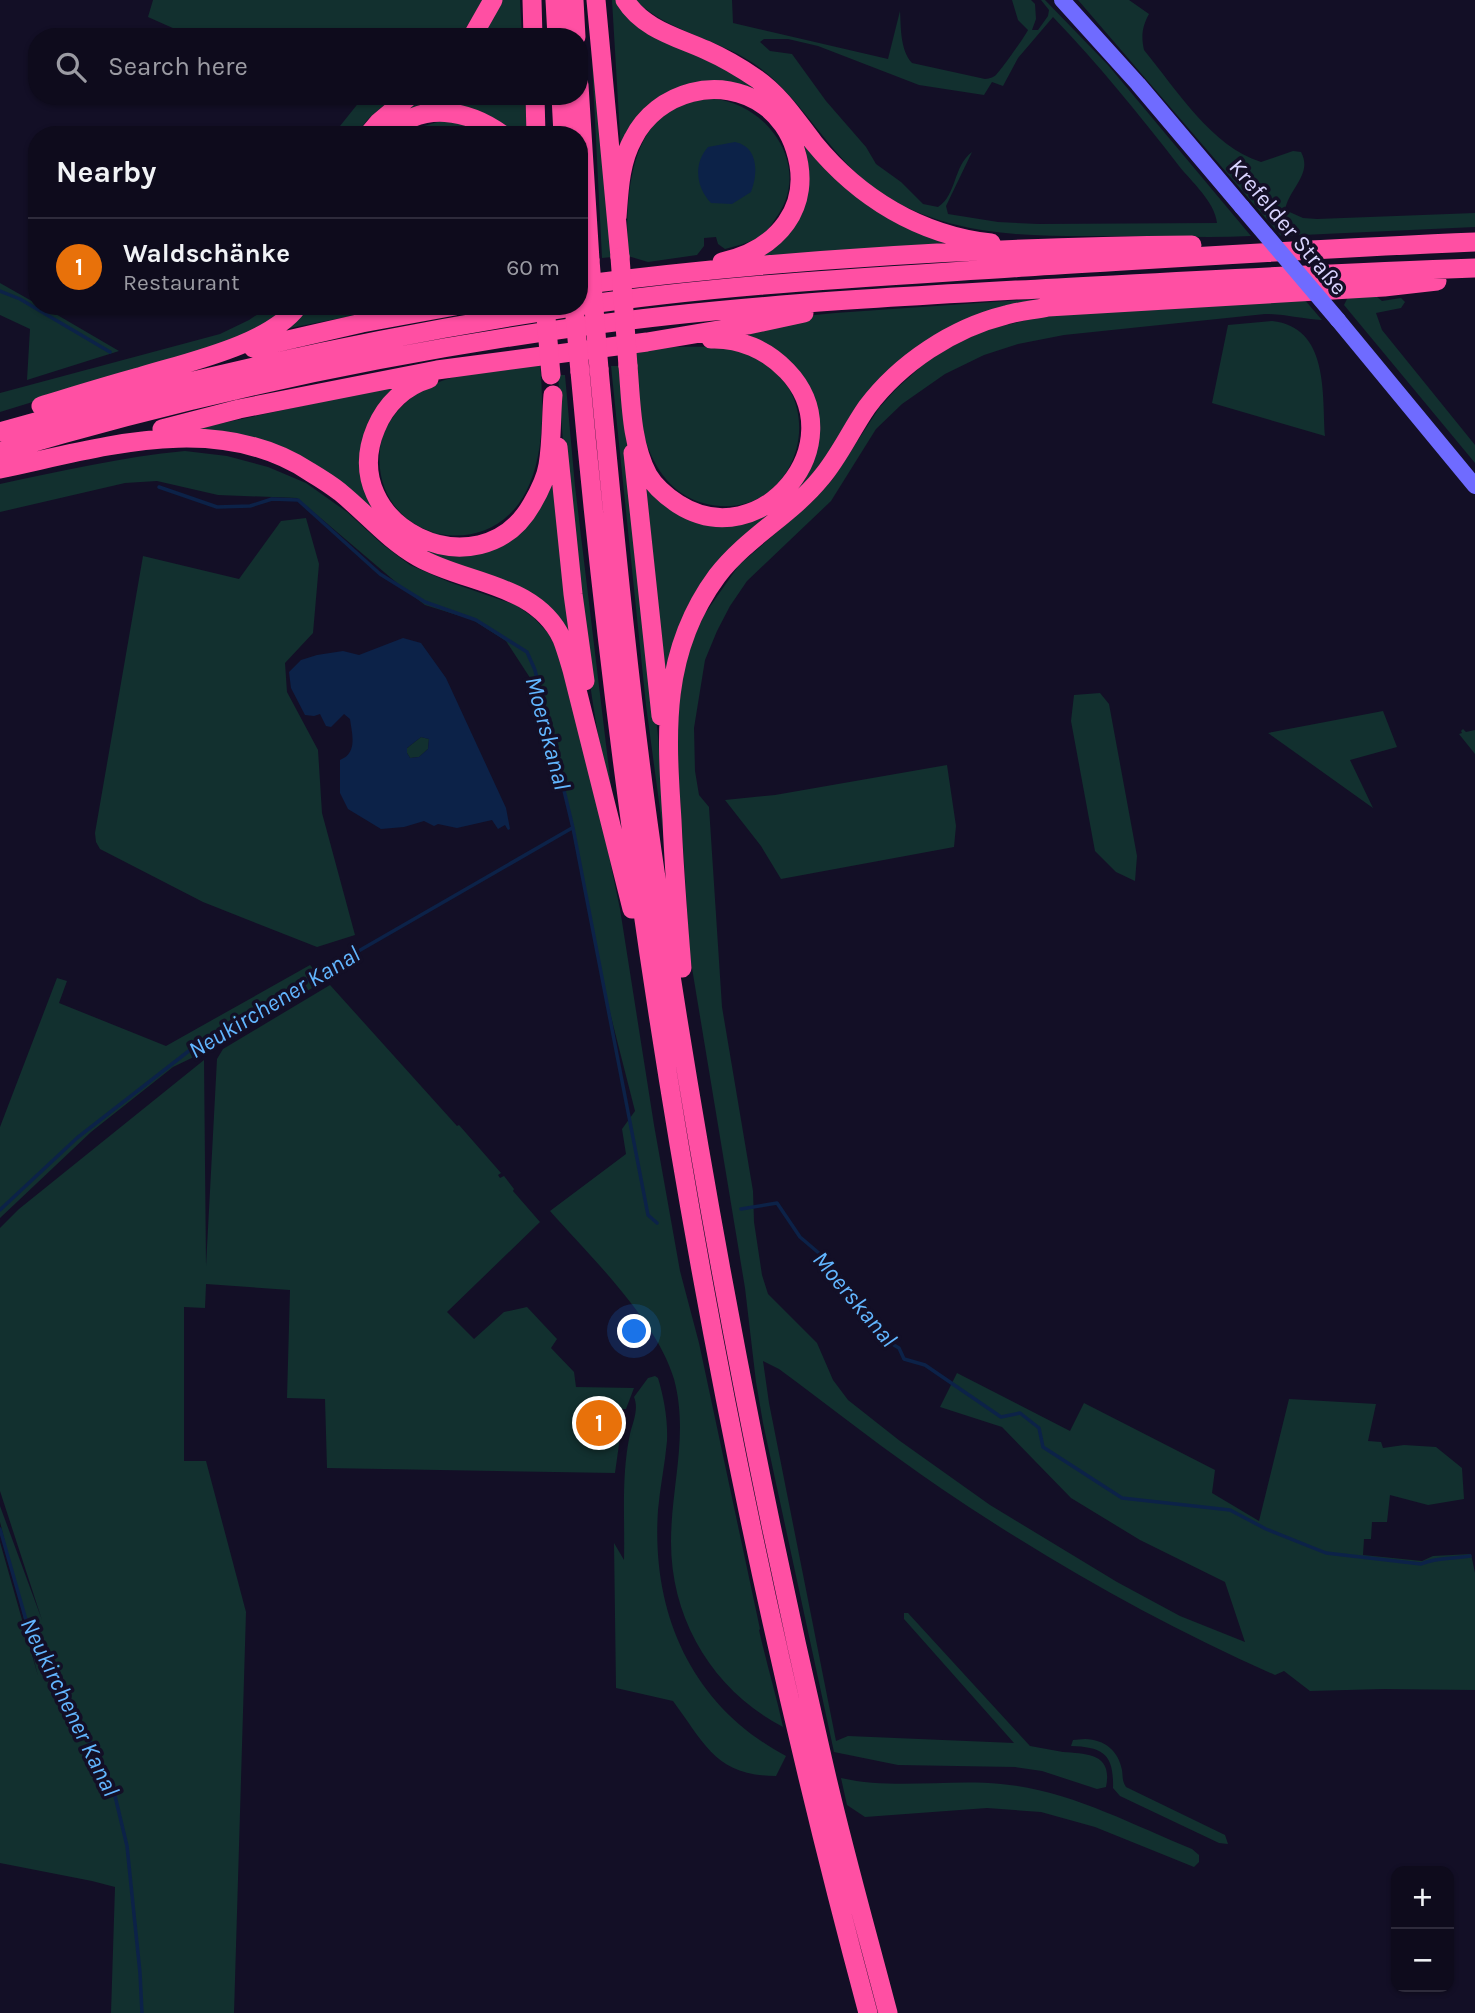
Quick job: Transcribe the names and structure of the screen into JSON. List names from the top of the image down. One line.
{"streets":{"main road":["Krefelder Straße"]},"water":["Moerskanal","Neukirchener Kanal"],"page":{"search":"Search here","heading":"Nearby","list":[{"mark":"1","name":"Waldschänke","note":"Restaurant","value":"60 m"}],"pins":"1","map_buttons":["+","−"]}}
